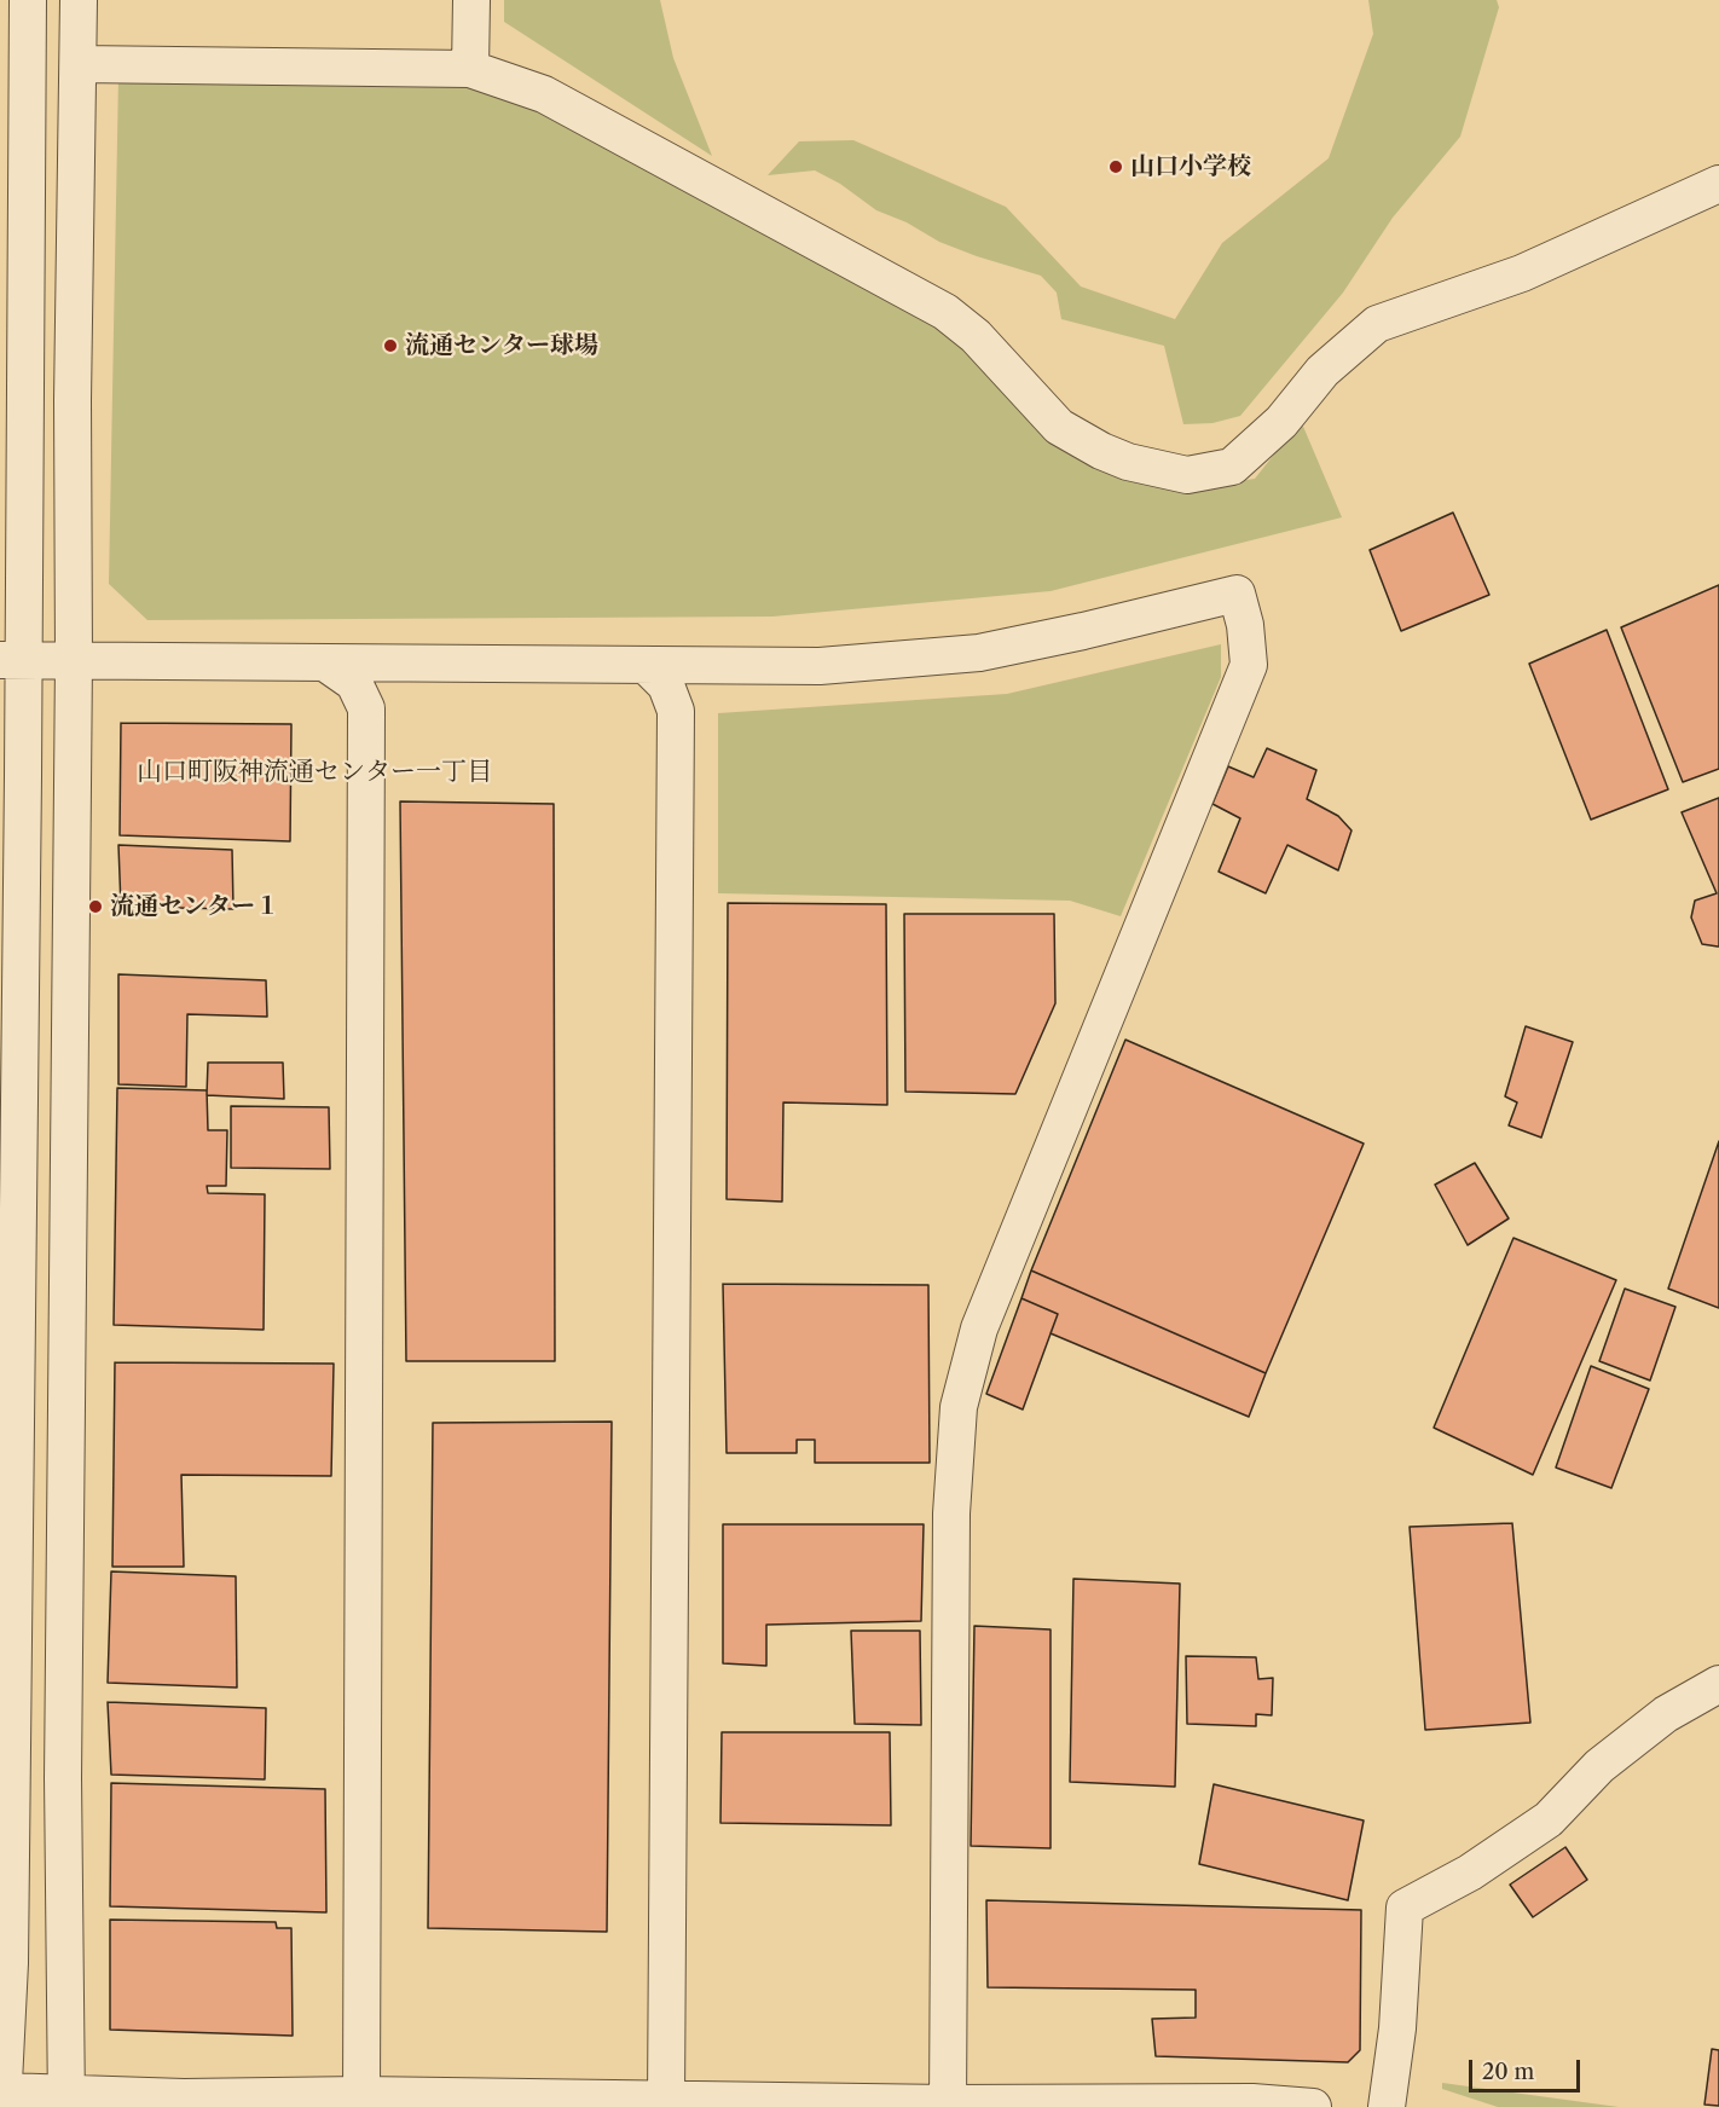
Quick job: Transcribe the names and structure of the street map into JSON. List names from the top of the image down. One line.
{"districts":["山口町阪神流通センター一丁目"],"places":["山口小学校","流通センター球場","流通センター１"],"scale_bar":"20 m"}
